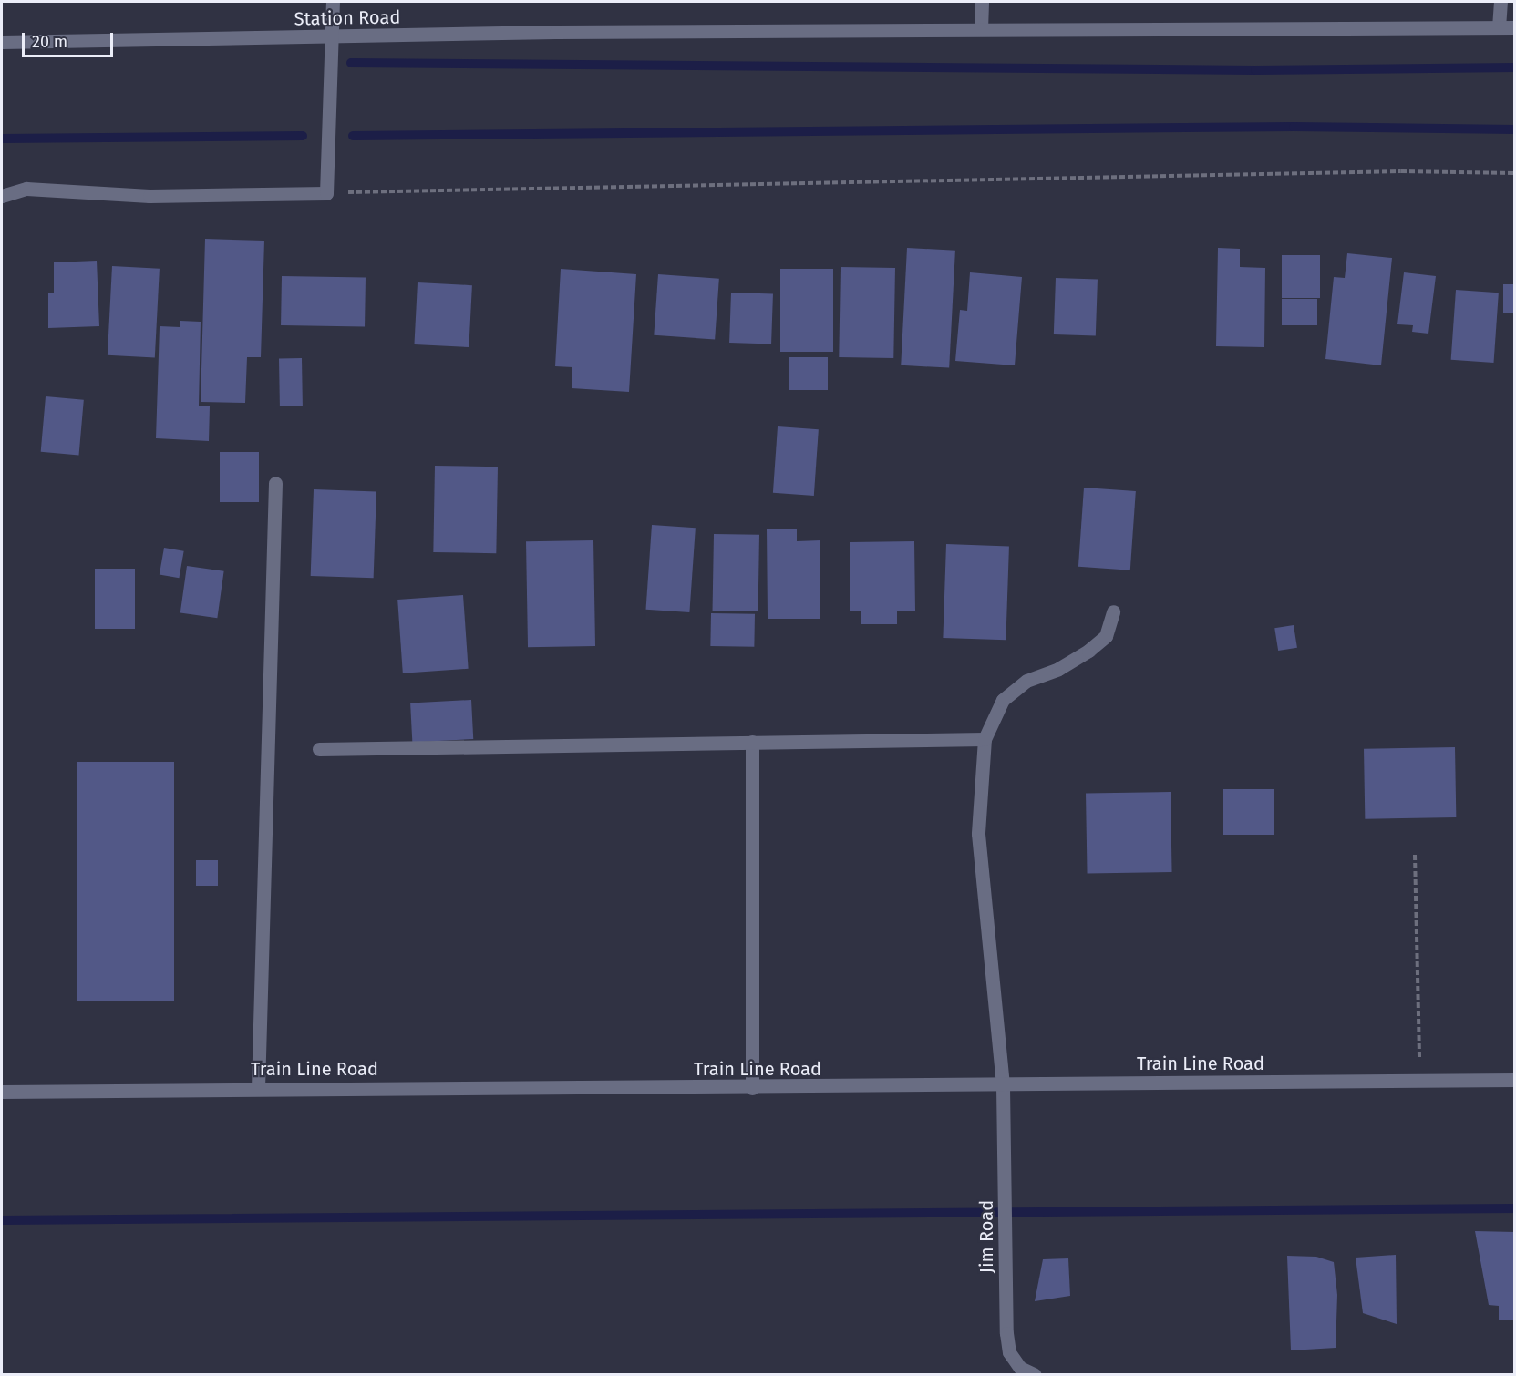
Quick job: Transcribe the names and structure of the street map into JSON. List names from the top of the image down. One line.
{"streets":{"street":["Station Road","Train Line Road","Jim Road"]},"crossings":[["Train Line Road","Jim Road"]],"scale_bar":"20 m"}
